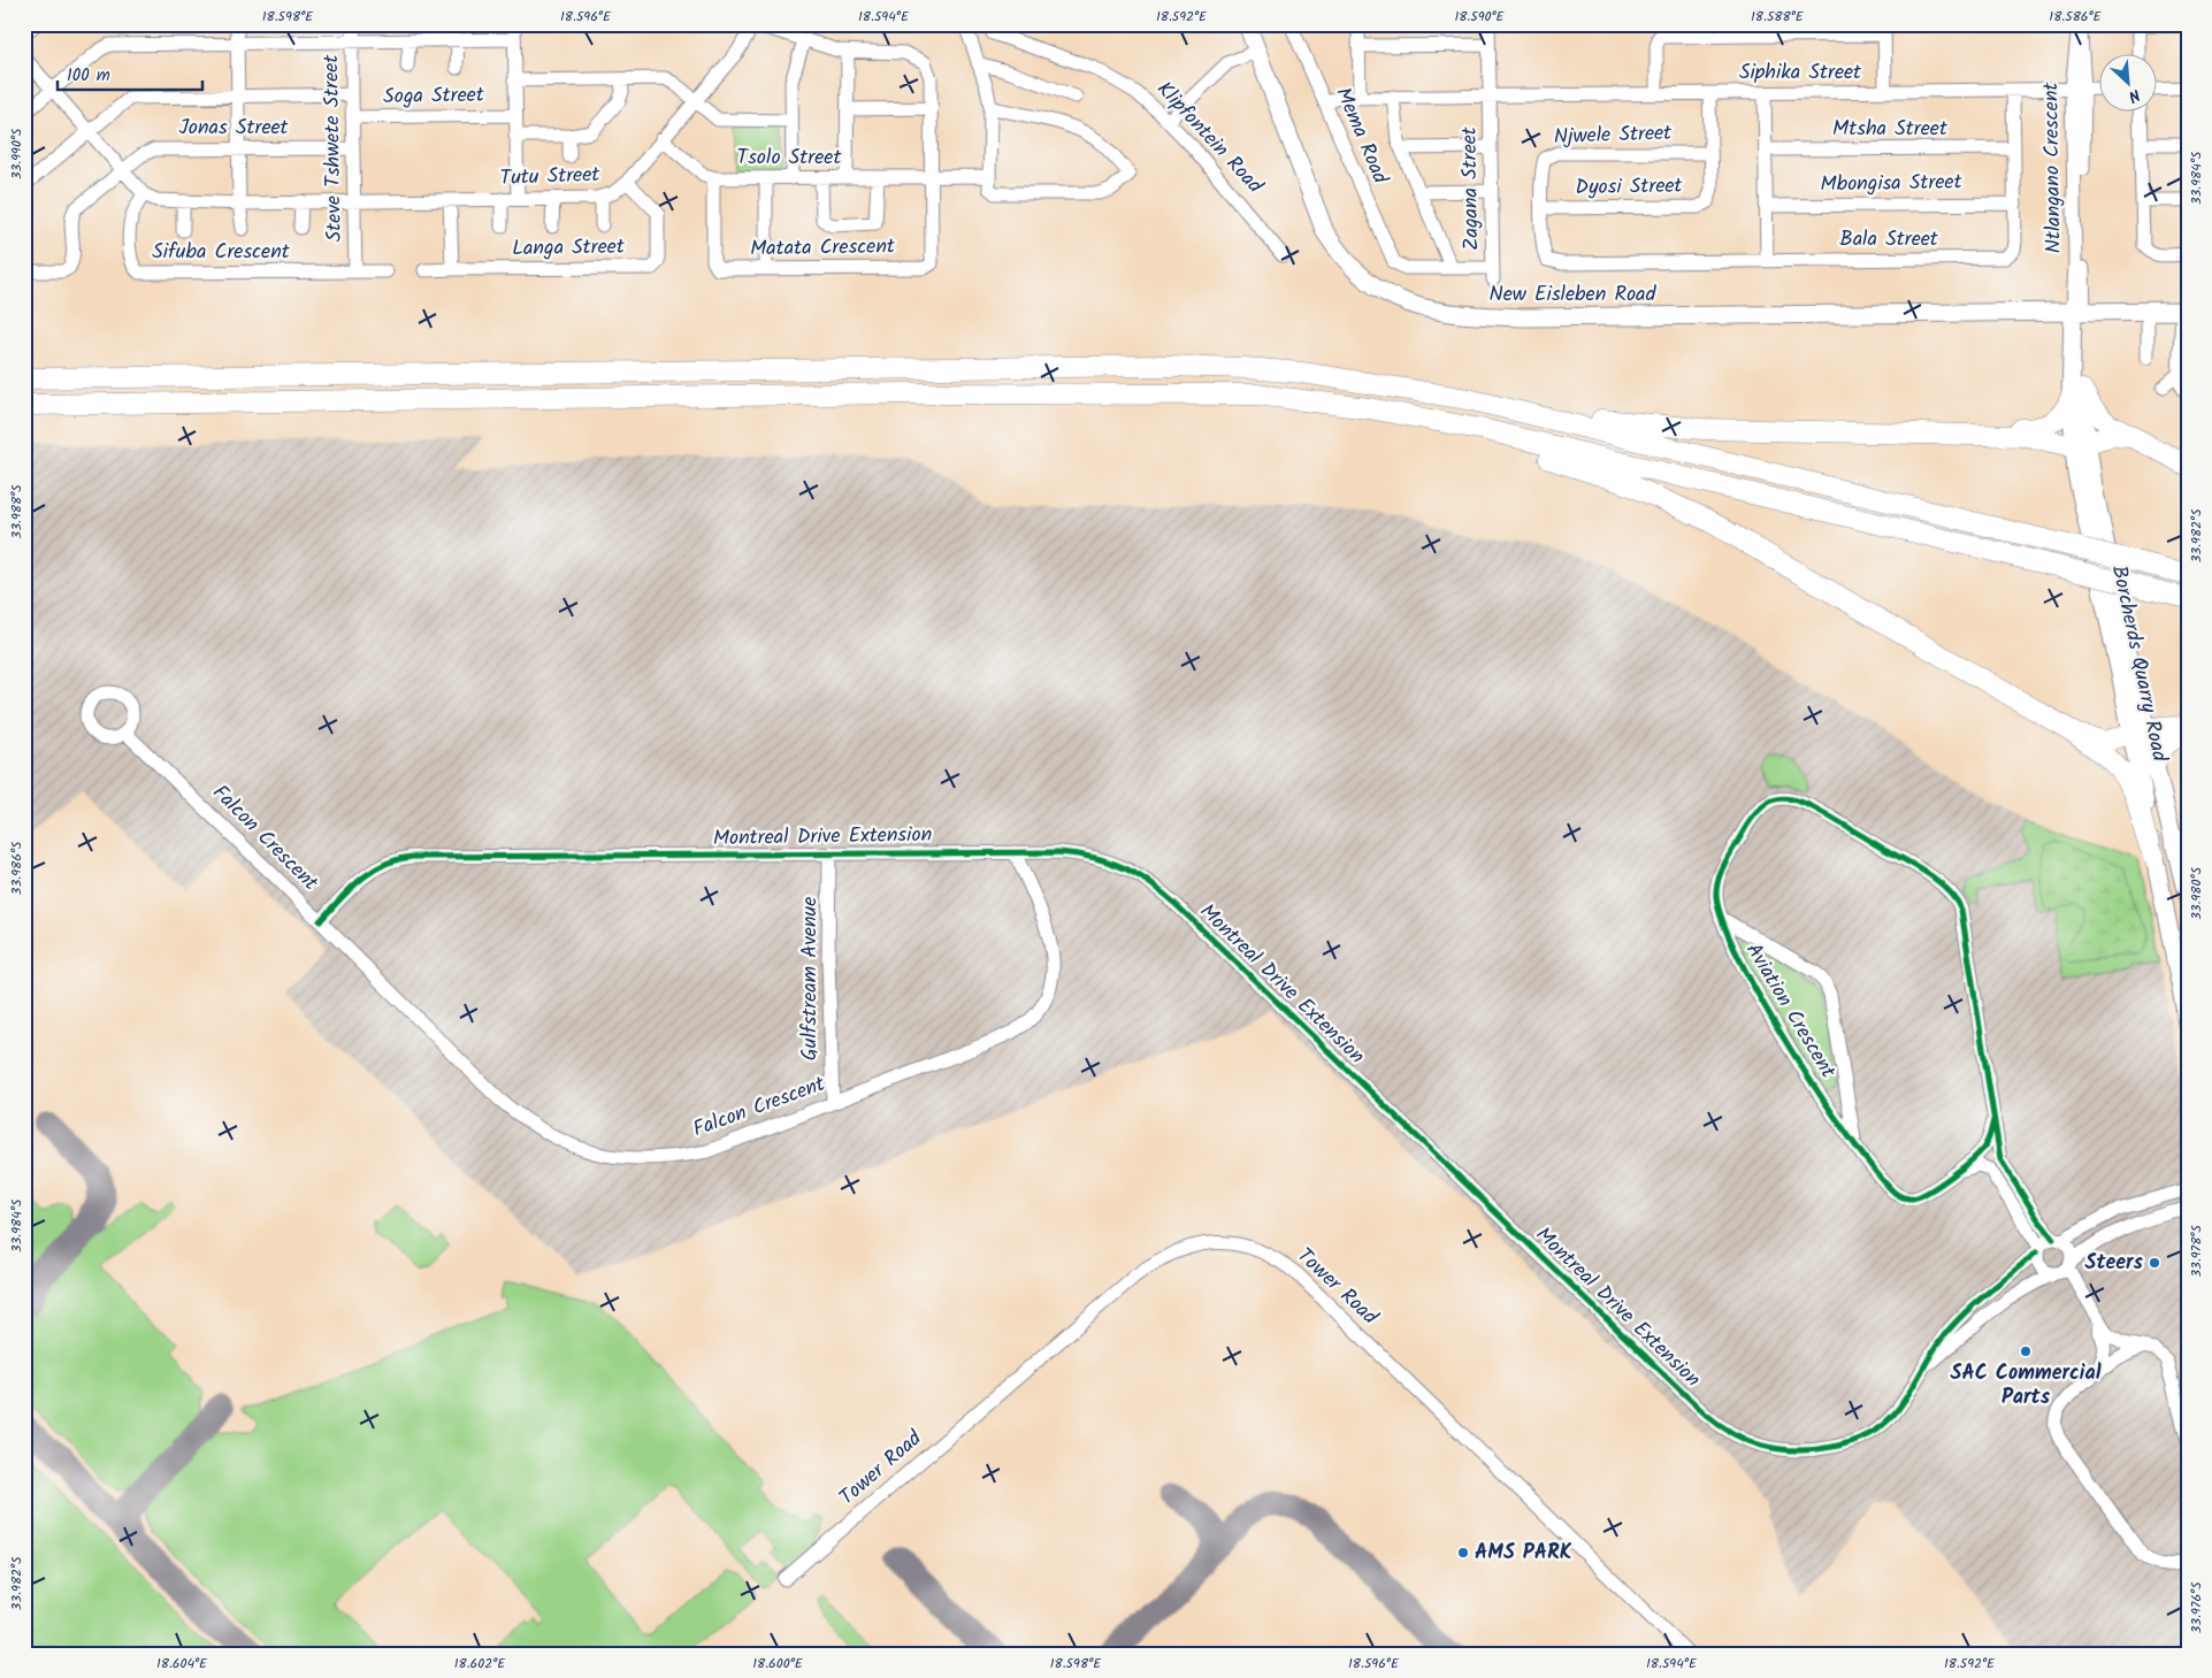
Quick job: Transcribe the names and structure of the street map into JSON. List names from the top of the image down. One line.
{"streets":{"main road":["New Eisleben Road","Borcherds Quarry Road"],"street":["Siphika Street","Soga Street","Jonas Street","Mtsha Street","Mema Road","Njwele Street","Klipfontein Road","Steve Tshwete Street","Tsolo Street","Ntlangano Crescent","Tutu Street","Mbongisa Street","Dyosi Street","Zagana Street","Bala Street","Langa Street","Matata Crescent","Sifuba Crescent","Montreal Drive Extension","Falcon Crescent","Gulfstream Avenue","Aviation Crescent","Tower Road"]},"crossings":[["Siphika Street","Mema Road"],["Siphika Street","Ntlangano Crescent"],["Siphika Street","Dyosi Street"],["Siphika Street","Zagana Street"],["Soga Street","Steve Tshwete Street"],["Jonas Street","Steve Tshwete Street"],["Mema Road","Zagana Street"],["Njwele Street","Dyosi Street"],["Njwele Street","Bala Street"],["Steve Tshwete Street","Tutu Street"],["Steve Tshwete Street","Sifuba Crescent"],["Tsolo Street","Tutu Street"],["Tsolo Street","Matata Crescent"],["Ntlangano Crescent","New Eisleben Road"],["Ntlangano Crescent","Borcherds Quarry Road"],["Tutu Street","Langa Street"],["Tutu Street","Sifuba Crescent"],["Mbongisa Street","Bala Street"],["New Eisleben Road","Borcherds Quarry Road"],["Montreal Drive Extension","Falcon Crescent"],["Montreal Drive Extension","Gulfstream Avenue"],["Montreal Drive Extension","Aviation Crescent"],["Falcon Crescent","Gulfstream Avenue"]],"places":["Steers","SAC Commercial Parts","AMS PARK"],"scale_bar":"100 m","north":"bottom right","coordinates":["18.598°E","18.596°E","18.594°E","18.592°E","18.590°E","18.588°E","18.586°E","33.990°S","33.984°S","33.988°S","33.982°S","33.986°S","33.980°S","33.978°S","33.976°S","18.604°E","18.602°E","18.600°E"]}
